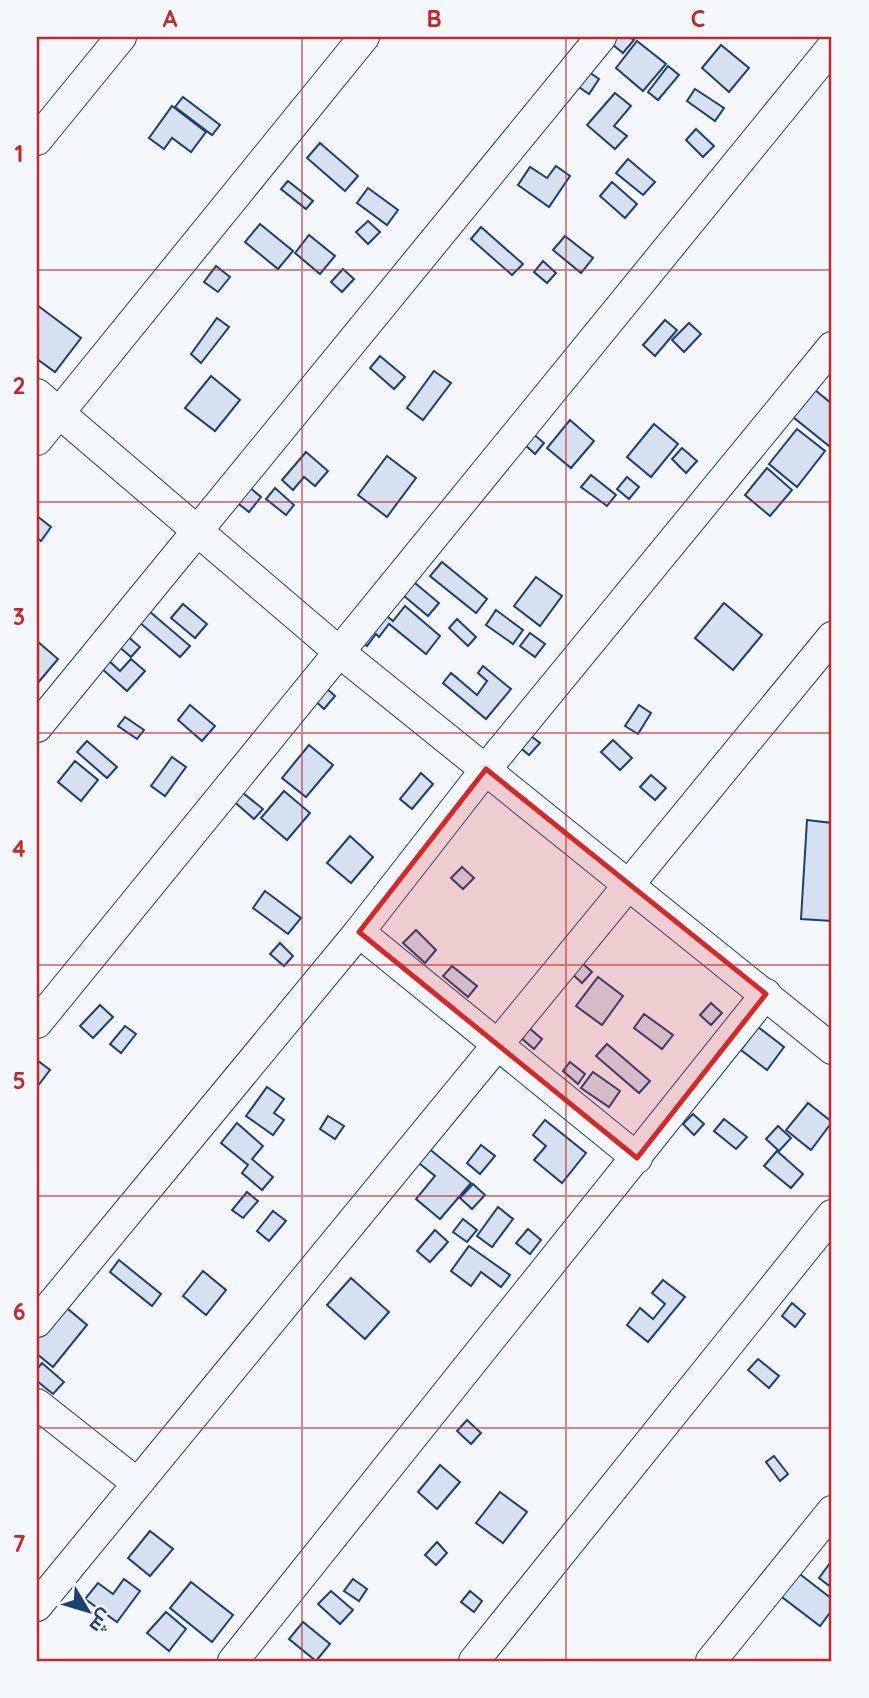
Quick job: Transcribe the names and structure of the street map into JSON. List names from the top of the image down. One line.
{"north":"bottom right","grid":{"columns":["A","B","C"],"rows":["1","2","3","4","5","6","7"]}}
